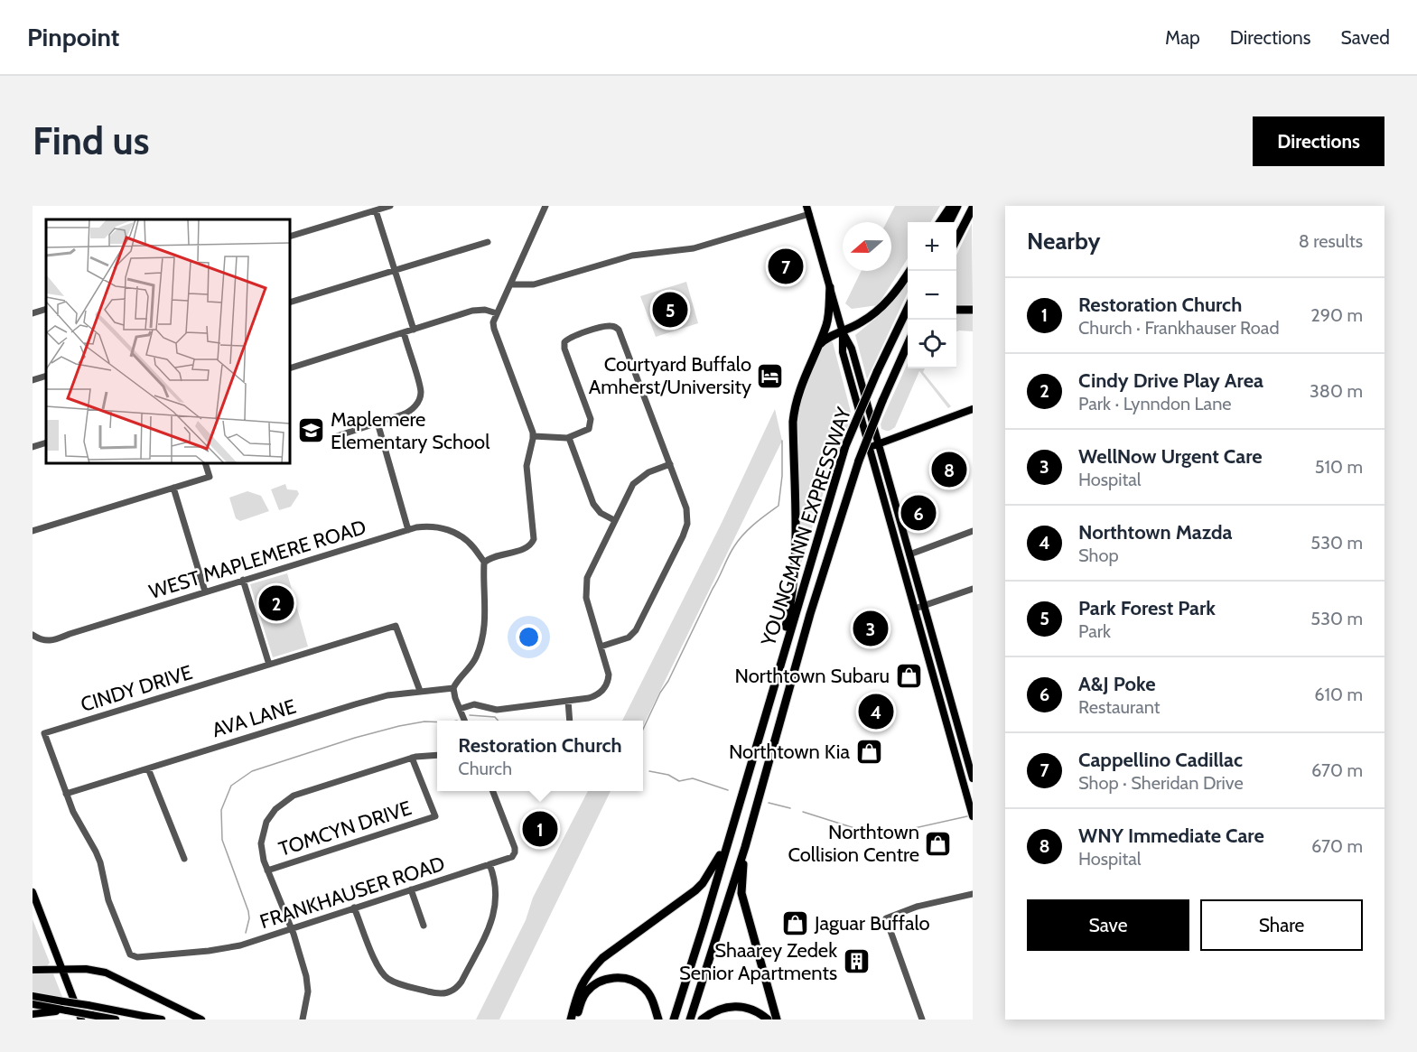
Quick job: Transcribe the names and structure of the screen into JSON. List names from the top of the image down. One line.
{"streets":{"highway":["YOUNGMANN EXPRESSWAY"],"street":["WEST MAPLEMERE ROAD","CINDY DRIVE","AVA LANE","TOMCYN DRIVE","FRANKHAUSER ROAD"]},"crossings":[["CINDY DRIVE","AVA LANE"],["CINDY DRIVE","FRANKHAUSER ROAD"]],"places":{"hotel":["Courtyard Buffalo Amherst/University"],"school or university":["Maplemere Elementary School"],"shop":["Northtown Subaru","Northtown Kia","Northtown Collision Centre","Jaguar Buffalo"],"building":["Shaarey Zedek Senior Apartments"]},"north":"left","page":{"header":"Pinpoint","nav":["Map","Directions","Saved"],"buttons":["Directions",["Save","Share"]],"title":"Find us","heading":["Nearby","8 results"],"map_buttons":["+","−"],"pins":["7","5","8","6","2","3","4","1"],"list":[{"mark":"1","name":"Restoration Church","note":"Church · Frankhauser Road","value":"290 m"},{"mark":"2","name":"Cindy Drive Play Area","note":"Park · Lynndon Lane","value":"380 m"},{"mark":"3","name":"WellNow Urgent Care","note":"Hospital","value":"510 m"},{"mark":"4","name":"Northtown Mazda","note":"Shop","value":"530 m"},{"mark":"5","name":"Park Forest Park","note":"Park","value":"530 m"},{"mark":"6","name":"A&J Poke","note":"Restaurant","value":"610 m"},{"mark":"7","name":"Cappellino Cadillac","note":"Shop · Sheridan Drive","value":"670 m"},{"mark":"8","name":"WNY Immediate Care","note":"Hospital","value":"670 m"}],"popup":["Restoration Church","Church"]}}
